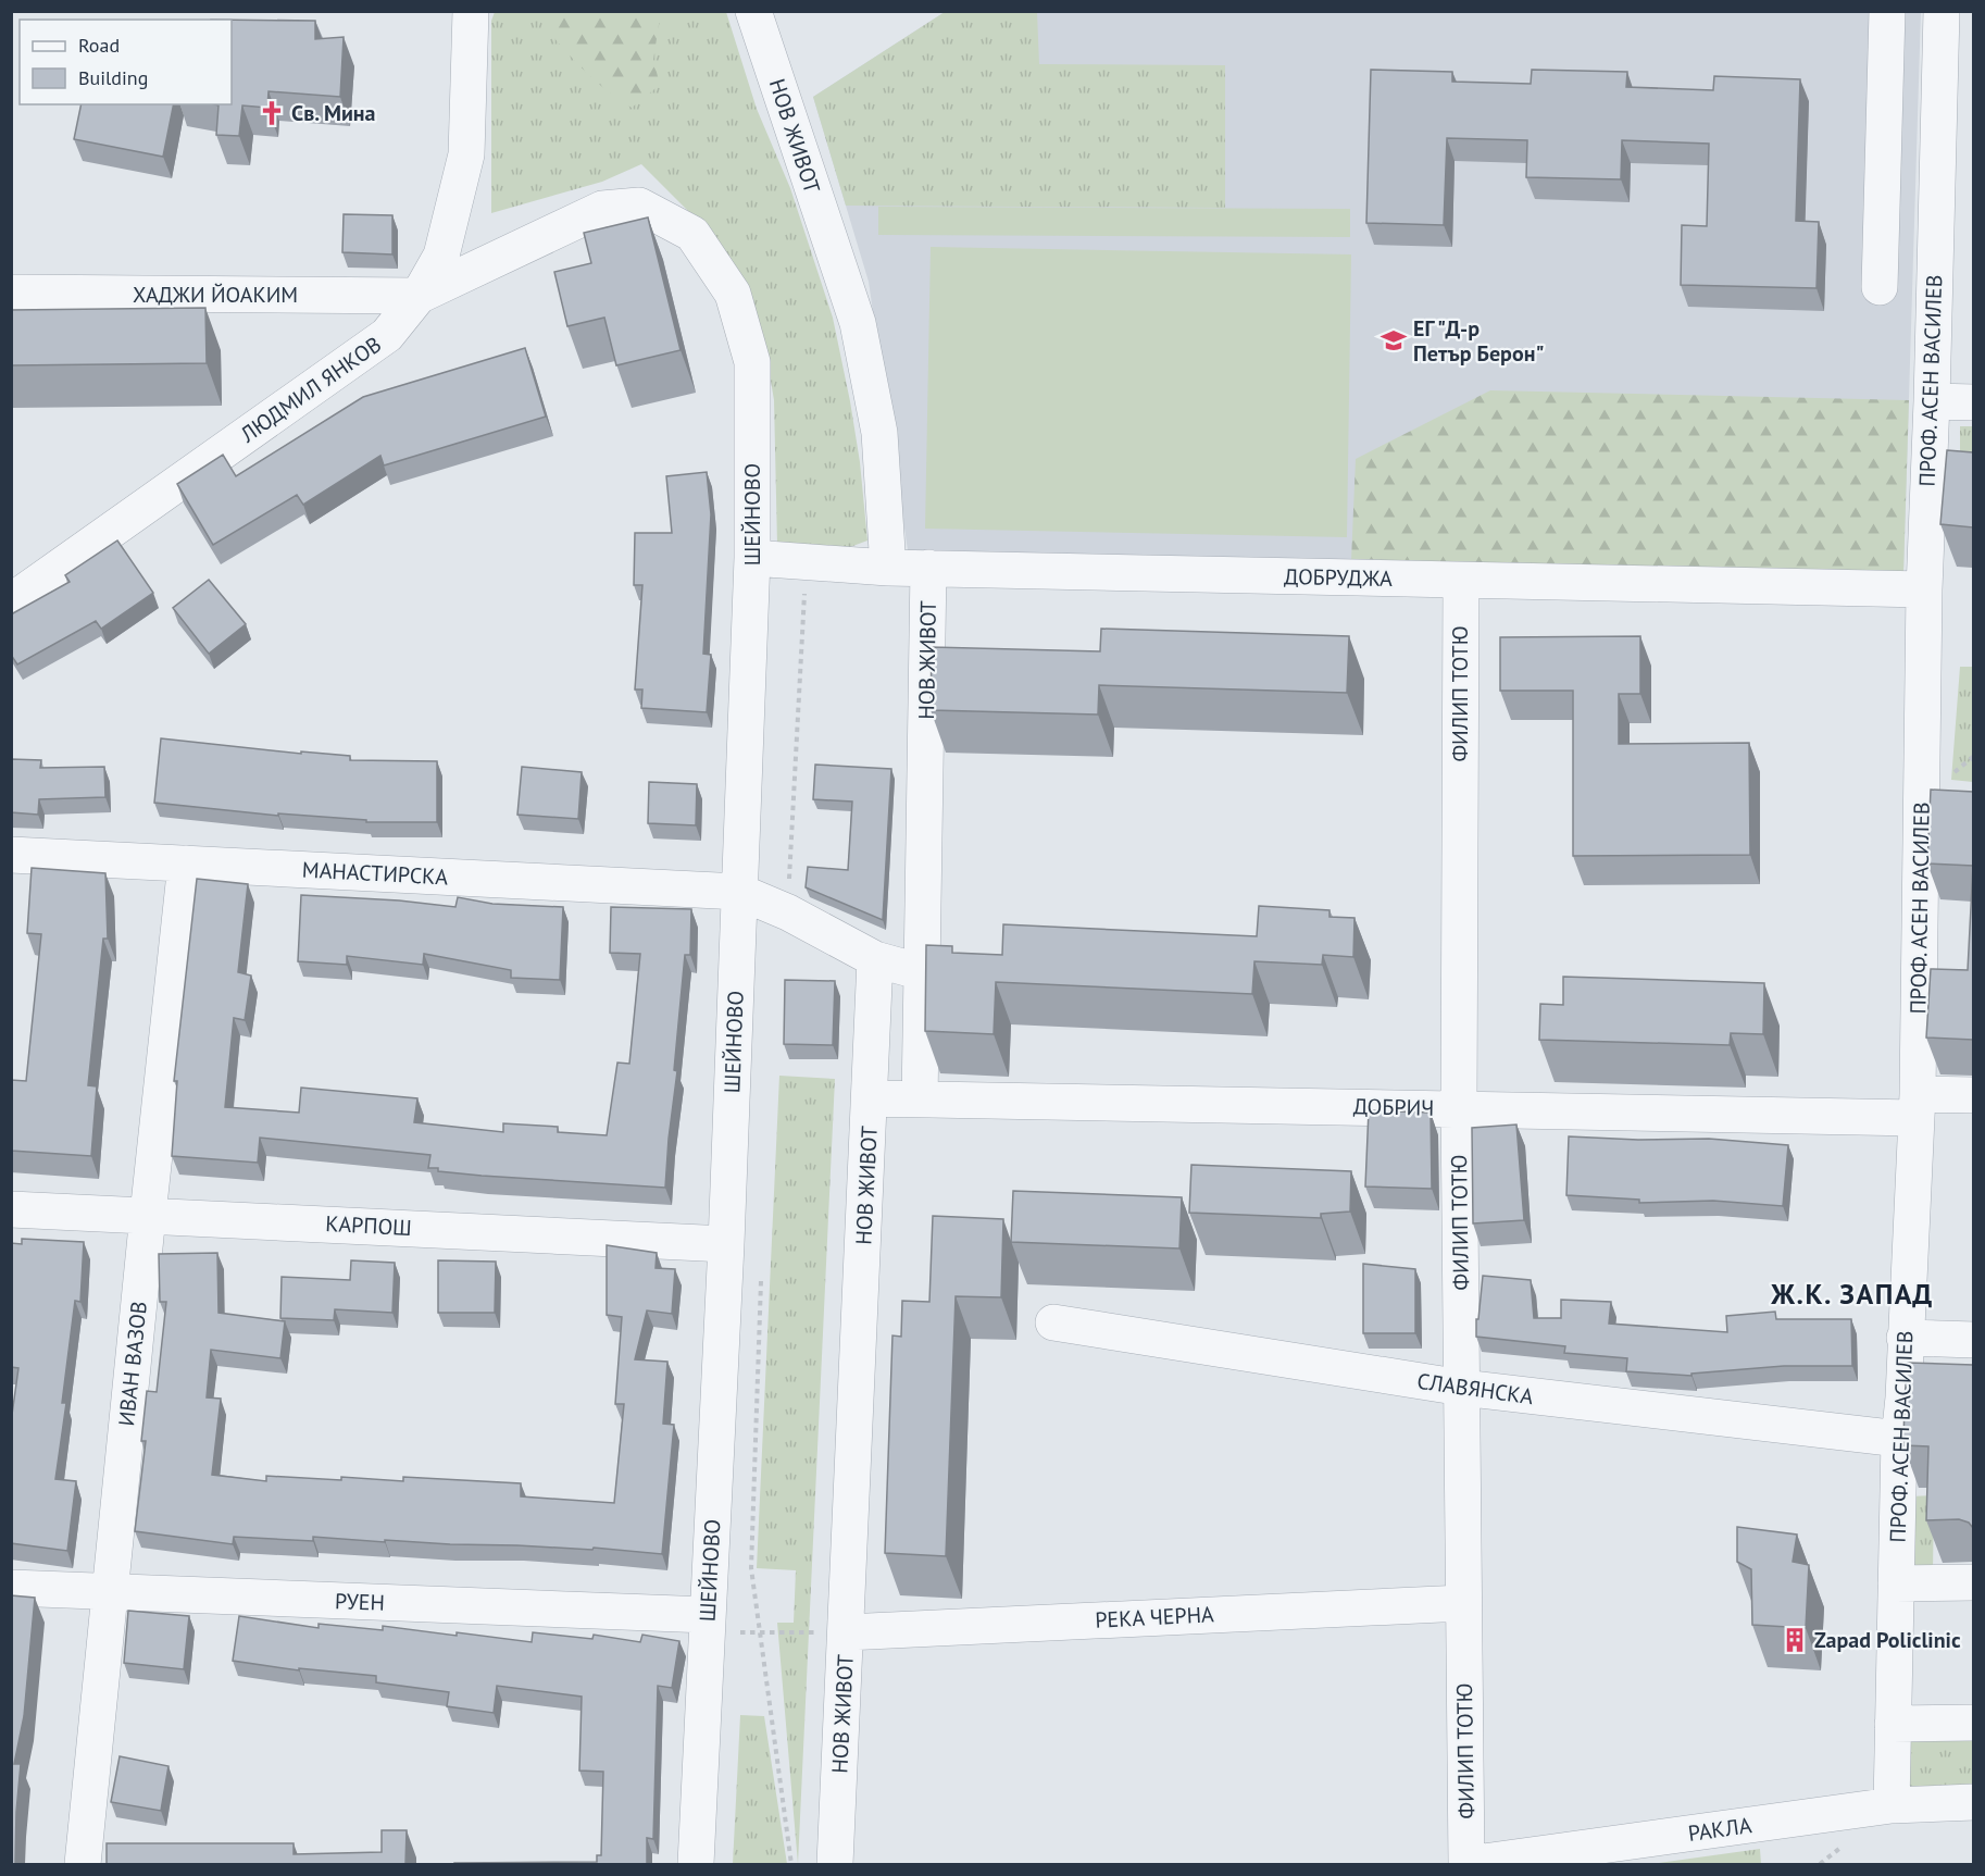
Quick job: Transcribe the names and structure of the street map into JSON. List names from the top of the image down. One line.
{"streets":{"street":["НОВ ЖИВОТ","ХАДЖИ ЙОАКИМ","ПРОФ. АСЕН ВАСИЛЕВ","ЛЮДМИЛ ЯНКОВ","ШЕЙНОВО","ДОБРУДЖА","ФИЛИП ТОТЮ","МАНАСТИРСКА","ДОБРИЧ","КАРПОШ","ИВАН ВАЗОВ","СЛАВЯНСКА","РУЕН","РЕКА ЧЕРНА","РАКЛА"]},"crossings":[["НОВ ЖИВОТ","ДОБРУДЖА"],["НОВ ЖИВОТ","МАНАСТИРСКА"],["НОВ ЖИВОТ","ДОБРИЧ"],["НОВ ЖИВОТ","РЕКА ЧЕРНА"],["ХАДЖИ ЙОАКИМ","ЛЮДМИЛ ЯНКОВ"],["ПРОФ. АСЕН ВАСИЛЕВ","ДОБРУДЖА"],["ПРОФ. АСЕН ВАСИЛЕВ","ДОБРИЧ"],["ПРОФ. АСЕН ВАСИЛЕВ","СЛАВЯНСКА"],["ПРОФ. АСЕН ВАСИЛЕВ","РАКЛА"],["ЛЮДМИЛ ЯНКОВ","ШЕЙНОВО"],["ШЕЙНОВО","ДОБРУДЖА"],["ШЕЙНОВО","МАНАСТИРСКА"],["ШЕЙНОВО","КАРПОШ"],["ШЕЙНОВО","РУЕН"],["ДОБРУДЖА","ФИЛИП ТОТЮ"],["ФИЛИП ТОТЮ","ДОБРИЧ"],["ФИЛИП ТОТЮ","СЛАВЯНСКА"],["ФИЛИП ТОТЮ","РЕКА ЧЕРНА"],["ФИЛИП ТОТЮ","РАКЛА"],["МАНАСТИРСКА","ИВАН ВАЗОВ"],["КАРПОШ","ИВАН ВАЗОВ"],["ИВАН ВАЗОВ","РУЕН"]],"districts":["Ж.К. ЗАПАД"],"places":{"church":["Св. Мина"],"school or university":["ЕГ \"Д-р Петър Берон\""],"building":["Zapad Policlinic"]},"legend":["Road","Building"]}
